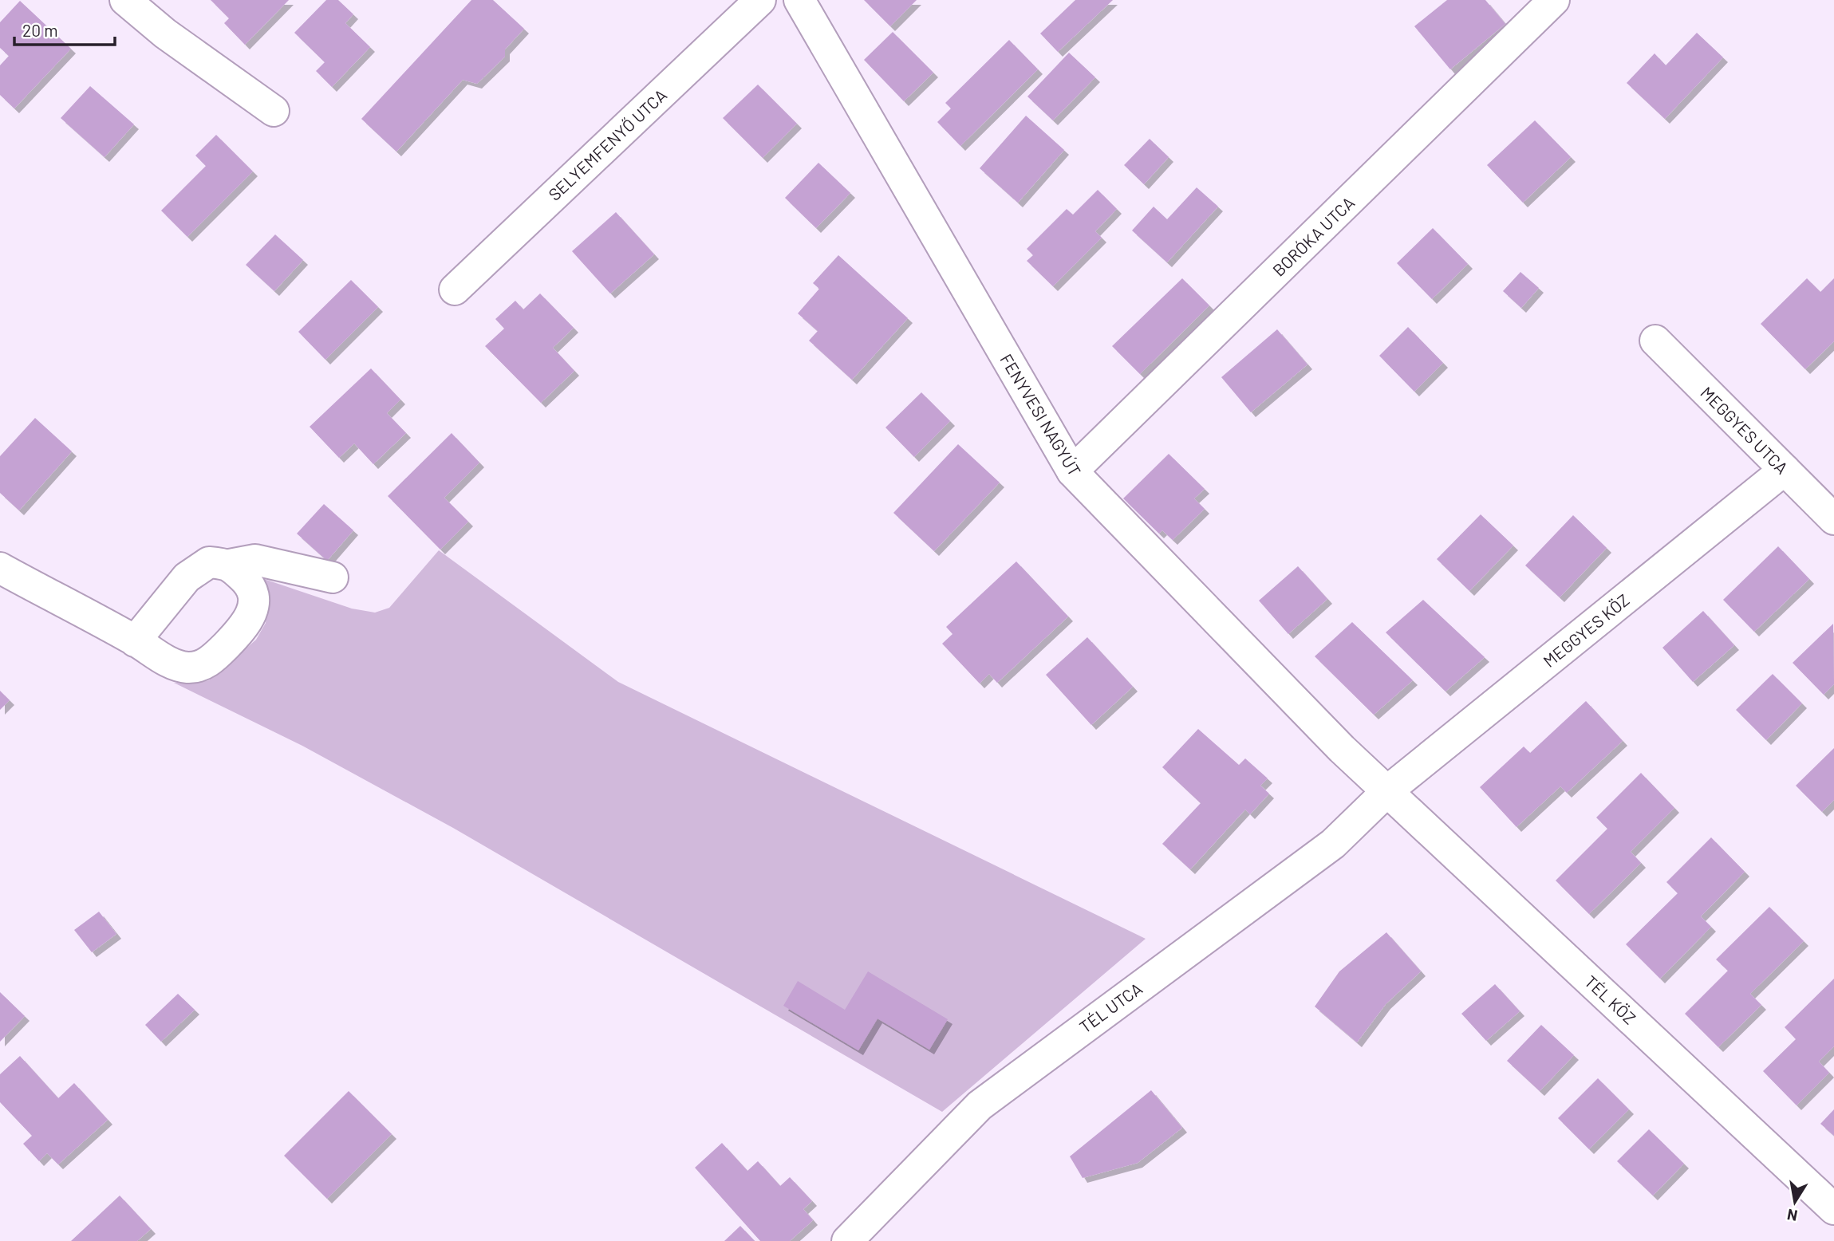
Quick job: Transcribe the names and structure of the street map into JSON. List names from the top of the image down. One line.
{"streets":{"street":["SELYEMFENYŐ UTCA","BORÓKA UTCA","FENYVESI NAGYÚT","MEGGYES UTCA","MEGGYES KÖZ","TÉL KÖZ","TÉL UTCA"]},"crossings":[["BORÓKA UTCA","FENYVESI NAGYÚT"],["FENYVESI NAGYÚT","MEGGYES KÖZ"],["FENYVESI NAGYÚT","TÉL KÖZ"],["FENYVESI NAGYÚT","TÉL UTCA"],["MEGGYES UTCA","MEGGYES KÖZ"],["MEGGYES KÖZ","TÉL KÖZ"],["MEGGYES KÖZ","TÉL UTCA"],["TÉL KÖZ","TÉL UTCA"]],"scale_bar":"20 m","north":"bottom"}
